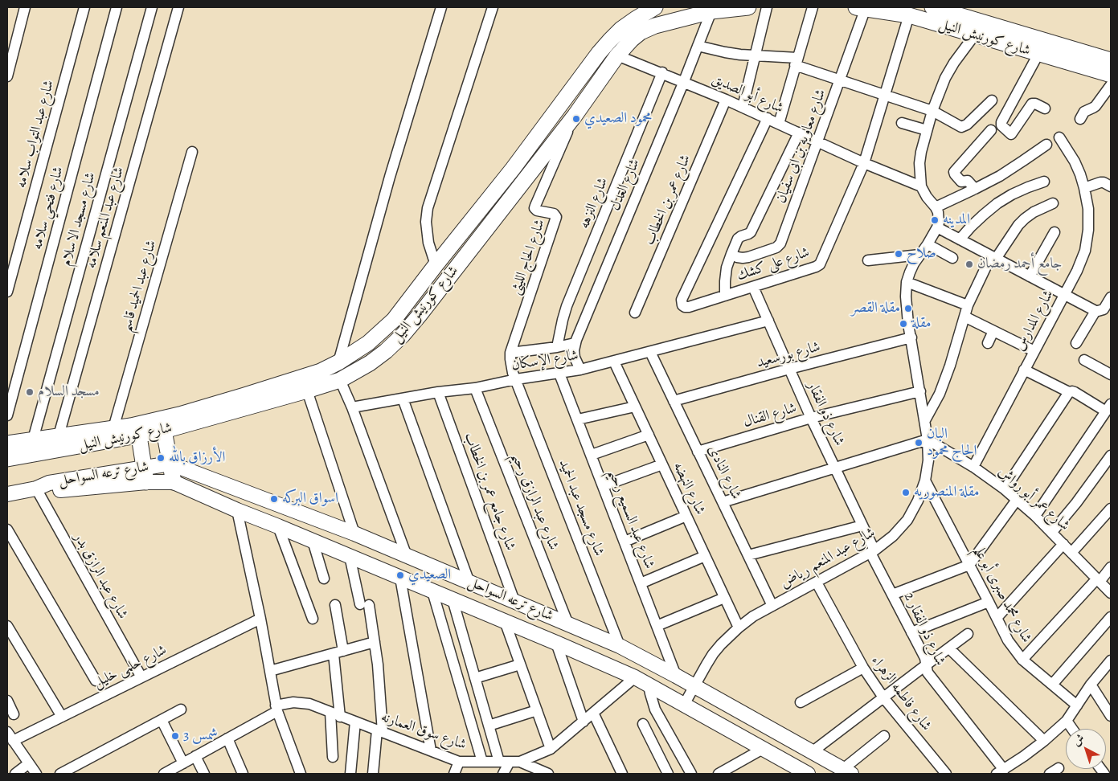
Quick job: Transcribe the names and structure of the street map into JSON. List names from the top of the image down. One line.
{"streets":{"main road":["شارع كورنيش النيل","شارع ترعه السواحل"],"street":["شارع أبو الصديق","شارع عبد التواب سلامه","شارع معاويه بن ابى سفيان","شارع العدل","شارع عمر بن الخطاب","شارع النزهه","شارع فتحي سلامه","شارع عبد المنعم سلامه","شارع مسجد الاسلام","شارع الحاج الليثى","شارع على كشك","شارع عبد الحميد قاسم","شارع المدارس","شارع بورسعيد","شارع الإسكان","شارع ذو الفقار","شارع القنال","شارع النادى","شارع النهضه","شارع جامع عمر بن الخطاب","شارع عمر أبو رواش","شارع عبد الرازق رحيم","شارع مسجد عبد الحميد","شارع عبد السميع رحيم","شارع عبد المنعم رياض","شارع عبد الرازق بدر","شارع محمد صبرى أبو علم","شارع ذو الفقار 2","شارع حلمى خليل","شارع فاطمه الزهراء","شارع سوق العمارنه"]},"crossings":[["شارع كورنيش النيل","شارع أبو الصديق"],["شارع كورنيش النيل","شارع معاويه بن ابى سفيان"],["شارع كورنيش النيل","شارع العدل"],["شارع كورنيش النيل","شارع عبد المنعم سلامه"],["شارع كورنيش النيل","شارع مسجد الاسلام"],["شارع كورنيش النيل","شارع الحاج الليثى"],["شارع كورنيش النيل","شارع على كشك"],["شارع كورنيش النيل","شارع عبد الحميد قاسم"],["شارع أبو الصديق","شارع معاويه بن ابى سفيان"],["شارع أبو الصديق","شارع العدل"],["شارع أبو الصديق","شارع عمر بن الخطاب"],["شارع أبو الصديق","شارع النزهه"],["شارع أبو الصديق","شارع على كشك"],["شارع العدل","شارع الإسكان"],["شارع الحاج الليثى","شارع الإسكان"],["شارع الحاج الليثى","شارع مسجد عبد الحميد"],["شارع على كشك","شارع ذو الفقار"],["شارع المدارس","شارع عمر أبو رواش"],["شارع بورسعيد","شارع ذو الفقار"],["شارع بورسعيد","شارع النادى"],["شارع بورسعيد","شارع عبد المنعم رياض"],["شارع الإسكان","شارع ذو الفقار"],["شارع الإسكان","شارع النادى"],["شارع الإسكان","شارع النهضه"],["شارع الإسكان","شارع جامع عمر بن الخطاب"],["شارع الإسكان","شارع عبد الرازق رحيم"],["شارع الإسكان","شارع مسجد عبد الحميد"],["شارع الإسكان","شارع عبد السميع رحيم"],["شارع ذو الفقار","شارع القنال"],["شارع ذو الفقار","شارع عبد المنعم رياض"],["شارع ذو الفقار","شارع ذو الفقار 2"],["شارع القنال","شارع النادى"],["شارع القنال","شارع عبد المنعم رياض"],["شارع النادى","شارع عبد المنعم رياض"],["شارع ترعه السواحل","شارع جامع عمر بن الخطاب"],["شارع ترعه السواحل","شارع عبد الرازق رحيم"],["شارع ترعه السواحل","شارع مسجد عبد الحميد"],["شارع ترعه السواحل","شارع عبد السميع رحيم"],["شارع ترعه السواحل","شارع عبد المنعم رياض"],["شارع ترعه السواحل","شارع عبد الرازق بدر"],["شارع ترعه السواحل","شارع سوق العمارنه"],["شارع النهضه","شارع عبد المنعم رياض"],["شارع عمر أبو رواش","شارع عبد المنعم رياض"],["شارع عبد المنعم رياض","شارع محمد صبرى أبو علم"],["شارع عبد المنعم رياض","شارع ذو الفقار 2"],["شارع عبد المنعم رياض","شارع فاطمه الزهراء"],["شارع عبد الرازق بدر","شارع حلمى خليل"]],"places":["محمود الصعيدي","المدينه","صلاح","جامع أحمد رمضان","مقلة القصر","مقلة","مسجد السلام","البان الحاج محمود","الأرزاق بالله","مقلة المنصوريه","اسواق البركه","الصعيدي","شمس 3"],"north":"top left"}
